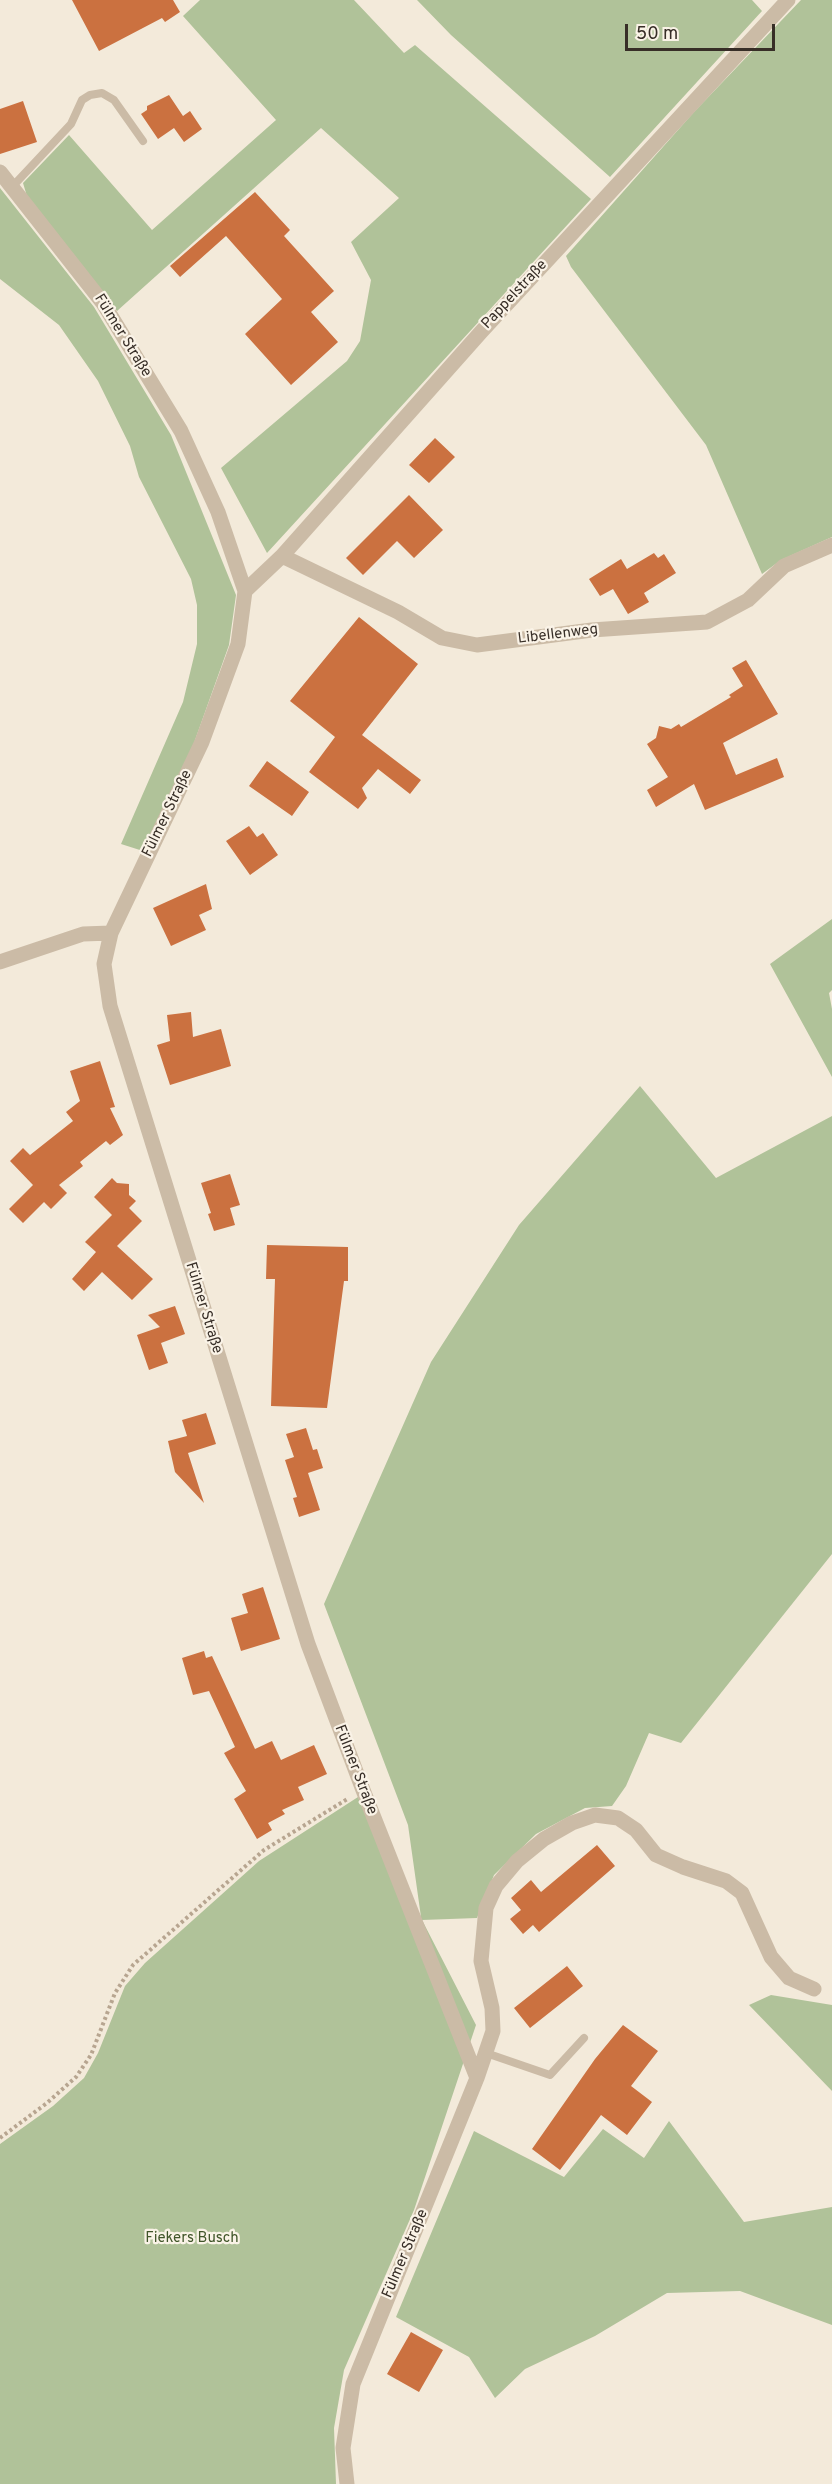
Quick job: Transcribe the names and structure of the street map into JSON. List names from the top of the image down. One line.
{"streets":{"street":["Pappelstraße","Fülmer Straße","Libellenweg"]},"crossings":[["Pappelstraße","Fülmer Straße"],["Pappelstraße","Libellenweg"]],"parks":["Fiekers Busch"],"scale_bar":"50 m"}
